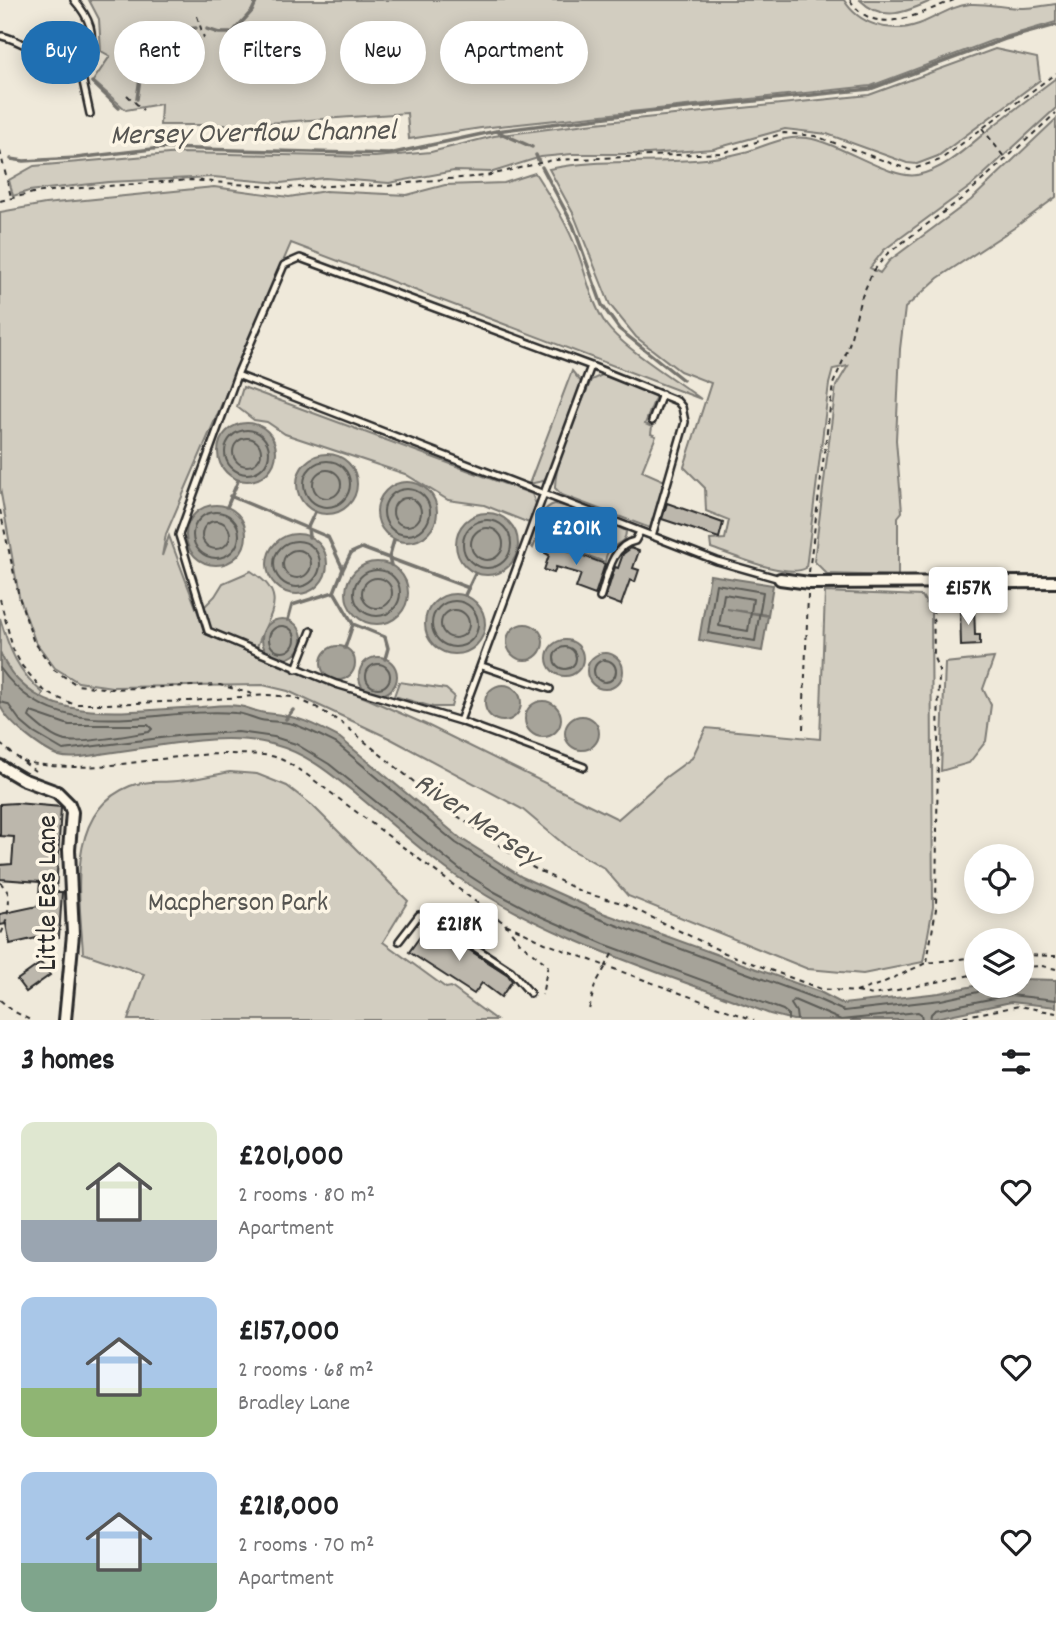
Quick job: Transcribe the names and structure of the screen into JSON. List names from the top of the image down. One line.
{"streets":{"street":["Little Ees Lane"]},"water":["Mersey Overflow Channel","River Mersey"],"parks":["Macpherson Park"],"page":{"chip":["Buy","Rent","Filters","New","Apartment"],"price":["£201K","£157K","£218K"],"heading":"3 homes","list":[{"name":"£201,000","note":"2 rooms · 80 m² · Apartment"},{"name":"£157,000","note":"2 rooms · 68 m² · Bradley Lane"},{"name":"£218,000","note":"2 rooms · 70 m² · Apartment"}]}}
